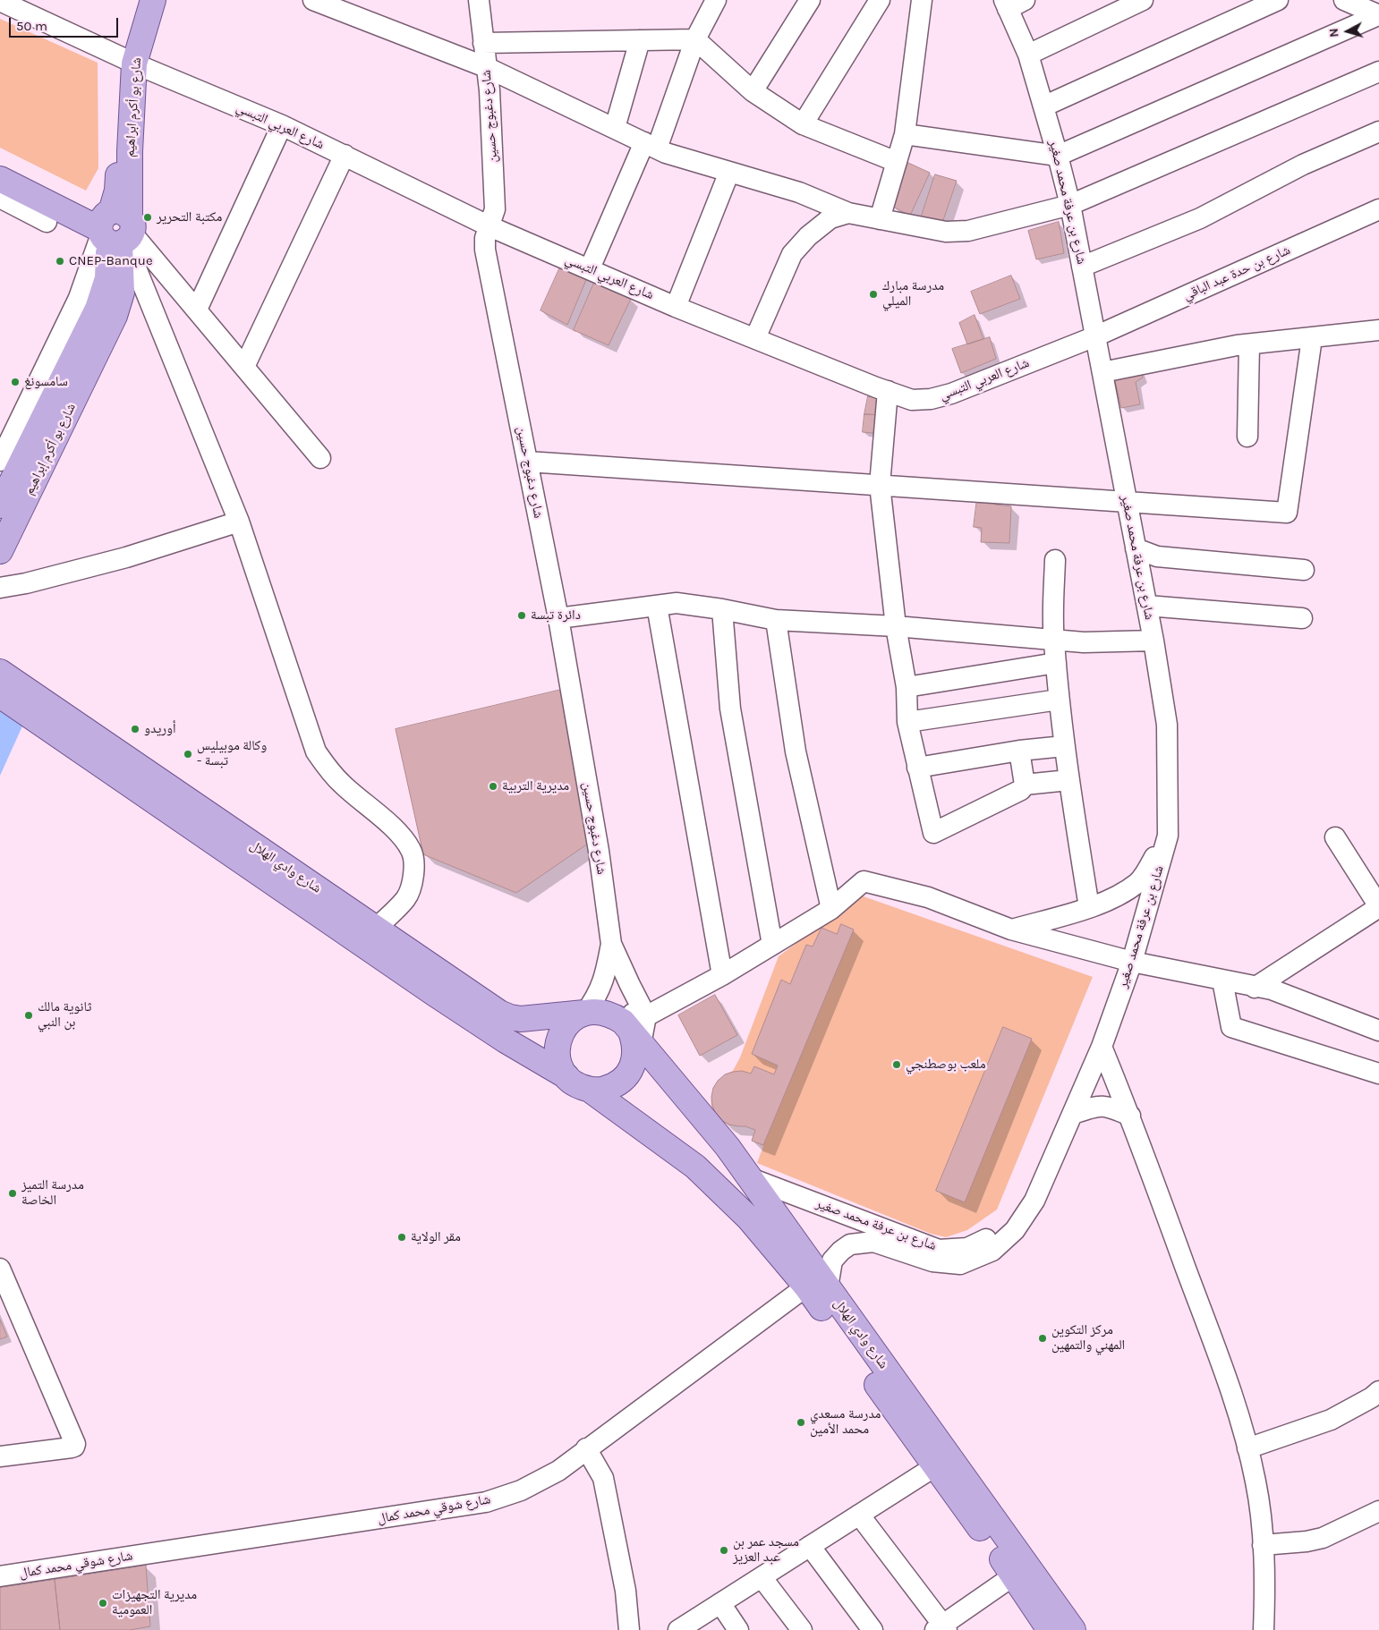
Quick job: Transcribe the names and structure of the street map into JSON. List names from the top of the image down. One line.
{"streets":{"main road":["شارع بو أكرم ابراهيم","شارع بو أكرم إبراهيم","شارع وادي الهلال"],"street":["شارع دغبوج حسين","شارع العربي التبسي","شارع بن عرفة محمد صغير","شارع بن حدة عبد الباقي","شارع شوقي محمد كمال"]},"crossings":[["شارع بو أكرم ابراهيم","شارع العربي التبسي"],["شارع بو أكرم ابراهيم","شارع بو أكرم إبراهيم"],["شارع دغبوج حسين","شارع العربي التبسي"],["شارع العربي التبسي","شارع بن عرفة محمد صغير"],["شارع العربي التبسي","شارع بن حدة عبد الباقي"],["شارع بن عرفة محمد صغير","شارع بن حدة عبد الباقي"],["شارع بن عرفة محمد صغير","شارع وادي الهلال"],["شارع بن عرفة محمد صغير","شارع شوقي محمد كمال"],["شارع وادي الهلال","شارع شوقي محمد كمال"]],"places":["مكتبة التحرير","CNEP-Banque","مدرسة مبارك الميلي","سامسونغ","دائرة تبسة","أوريدو","وكالة موبيليس - تبسة","مديرية التربية","ثانوية مالك بن النبي","ملعب بوصطنجي","مدرسة التميز الخاصة","مقر الولاية","مركز التكوين المهني والتمهين","مدرسة مسعدي محمد الأمين","مسجد عمر بن عبد العزيز","مديرية التجهيزات العمومية"],"scale_bar":"50 m","north":"left"}
